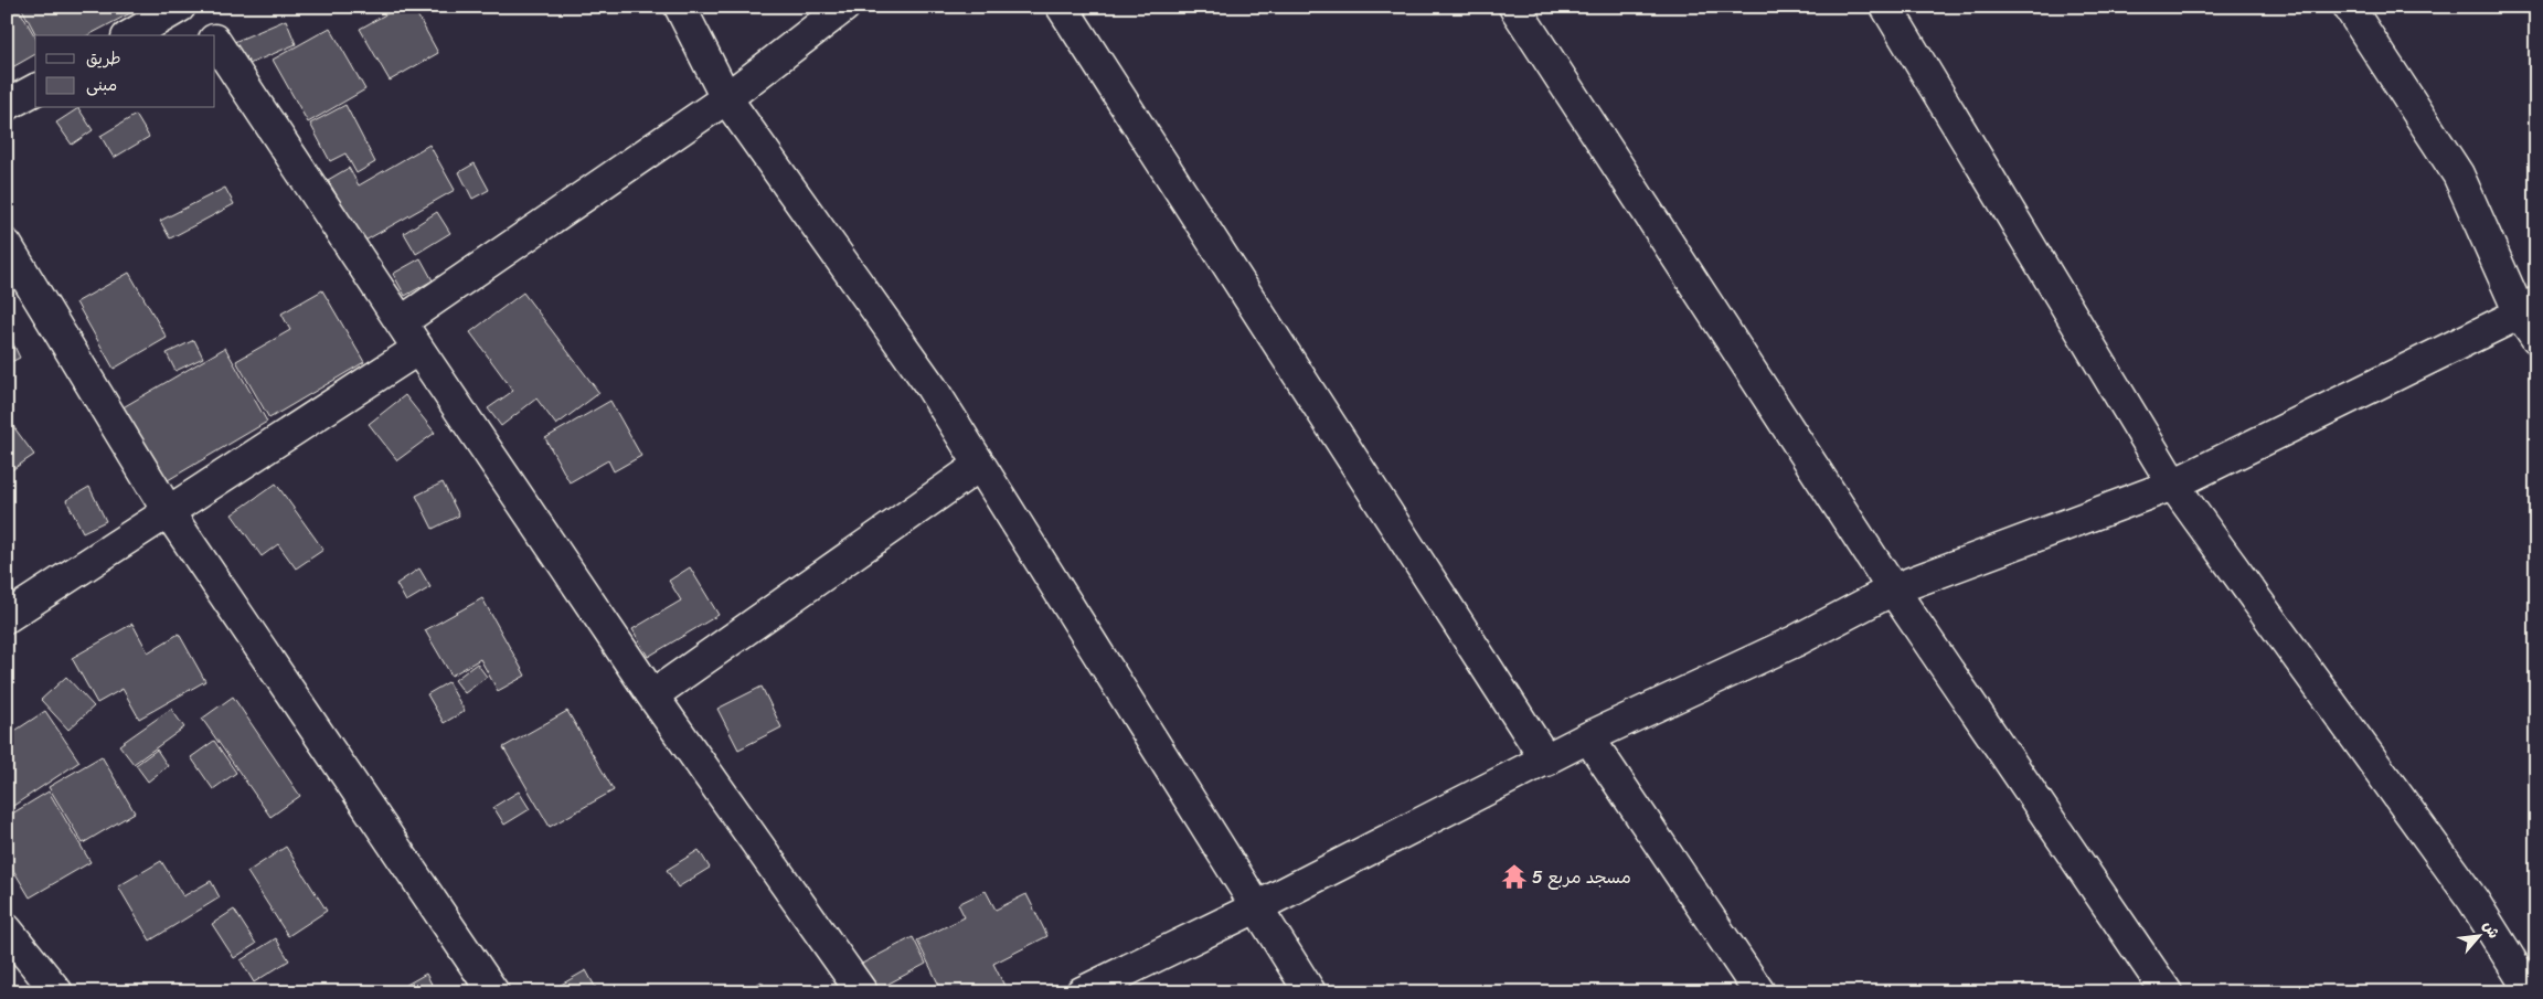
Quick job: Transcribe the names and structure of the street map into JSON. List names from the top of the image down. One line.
{"places":{"temple":["مسجد مربع 5"]},"legend":["طريق","مبنى"],"north":"top right"}
